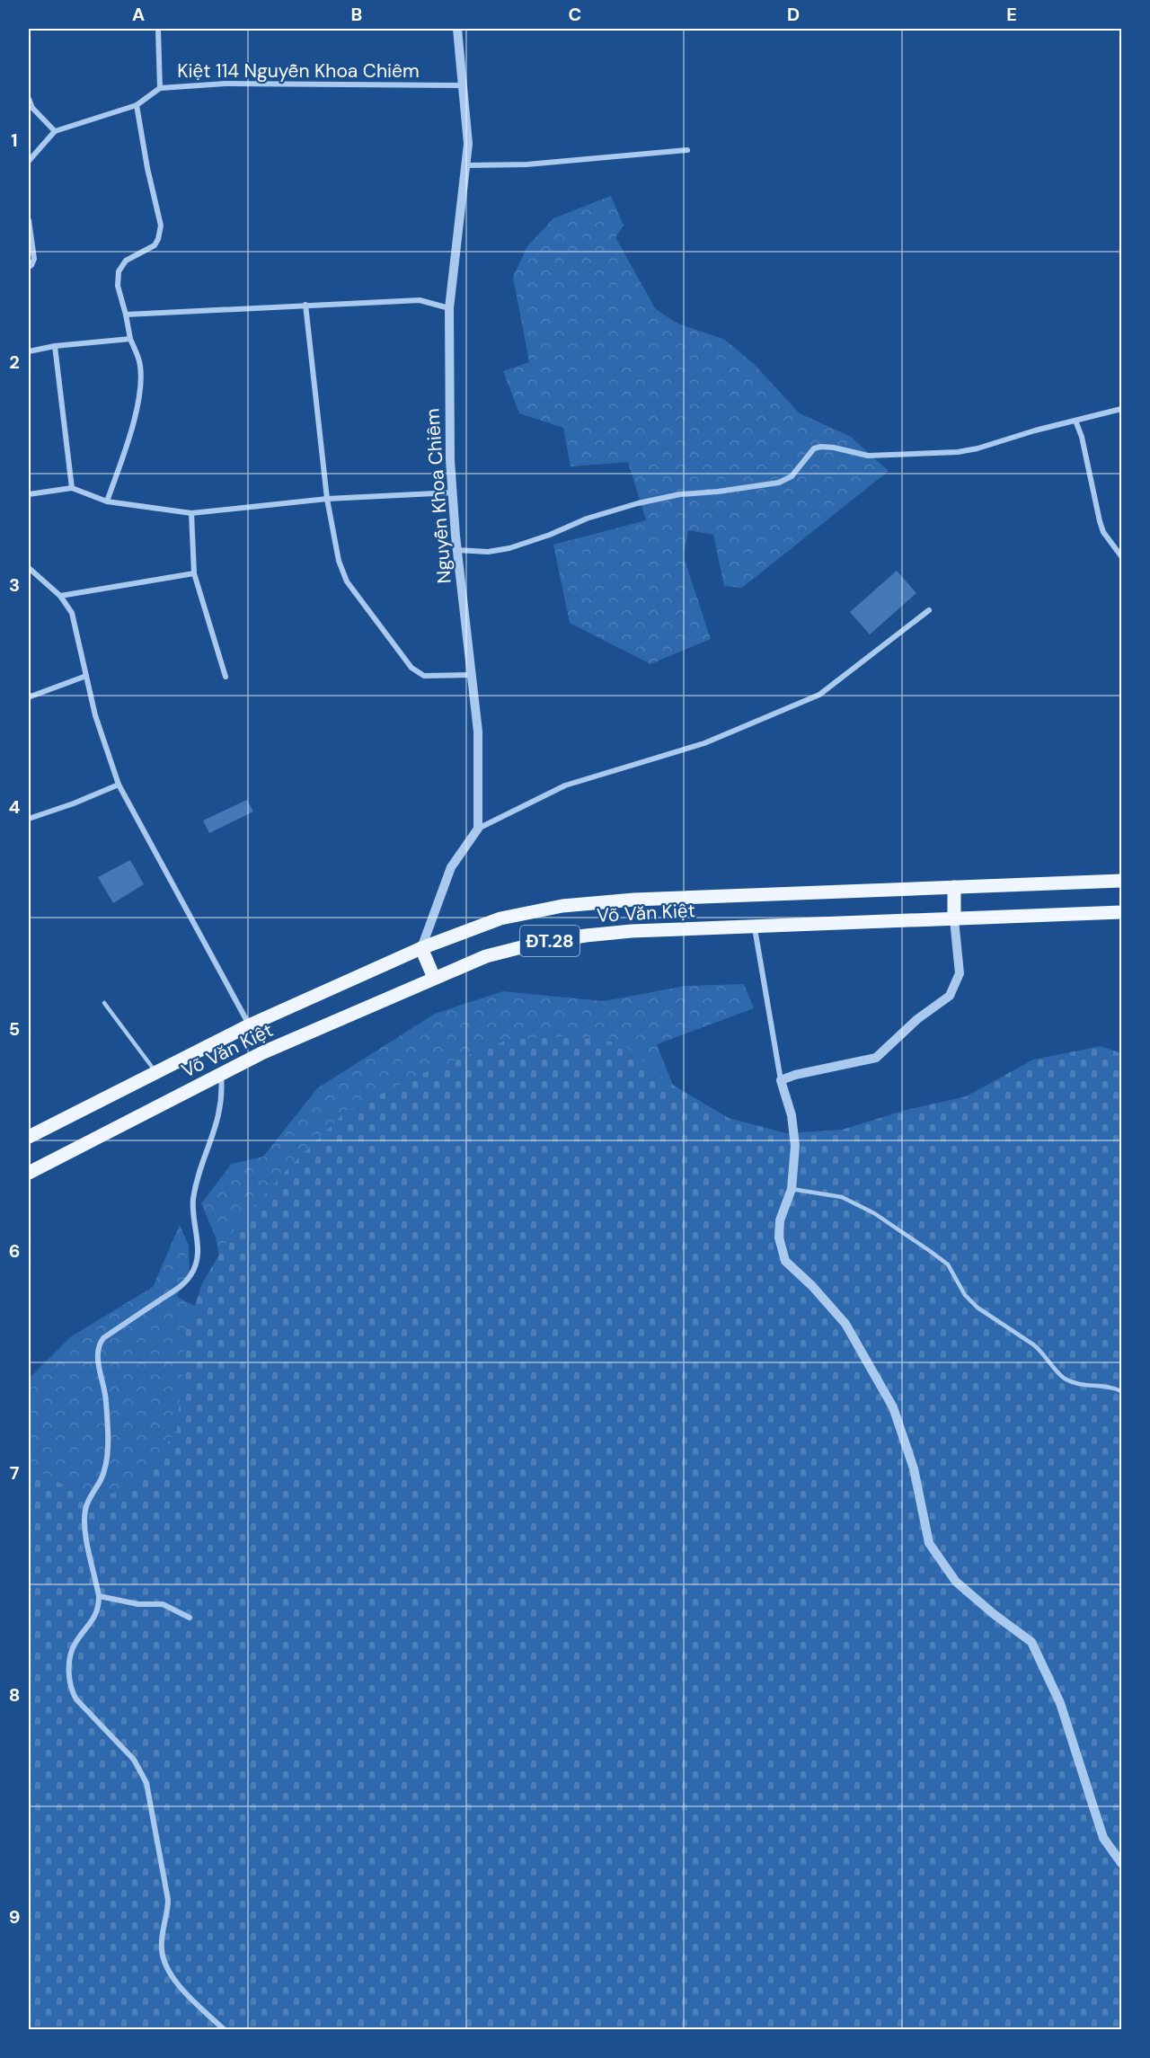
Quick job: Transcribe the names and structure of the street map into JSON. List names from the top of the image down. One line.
{"streets":{"main road":["Võ Văn Kiệt","ĐT.28"],"street":["Kiệt 114 Nguyễn Khoa Chiêm","Nguyễn Khoa Chiêm"]},"crossings":[["Kiệt 114 Nguyễn Khoa Chiêm","Nguyễn Khoa Chiêm"]],"grid":{"columns":["A","B","C","D","E"],"rows":["1","2","3","4","5","6","7","8","9"]}}
